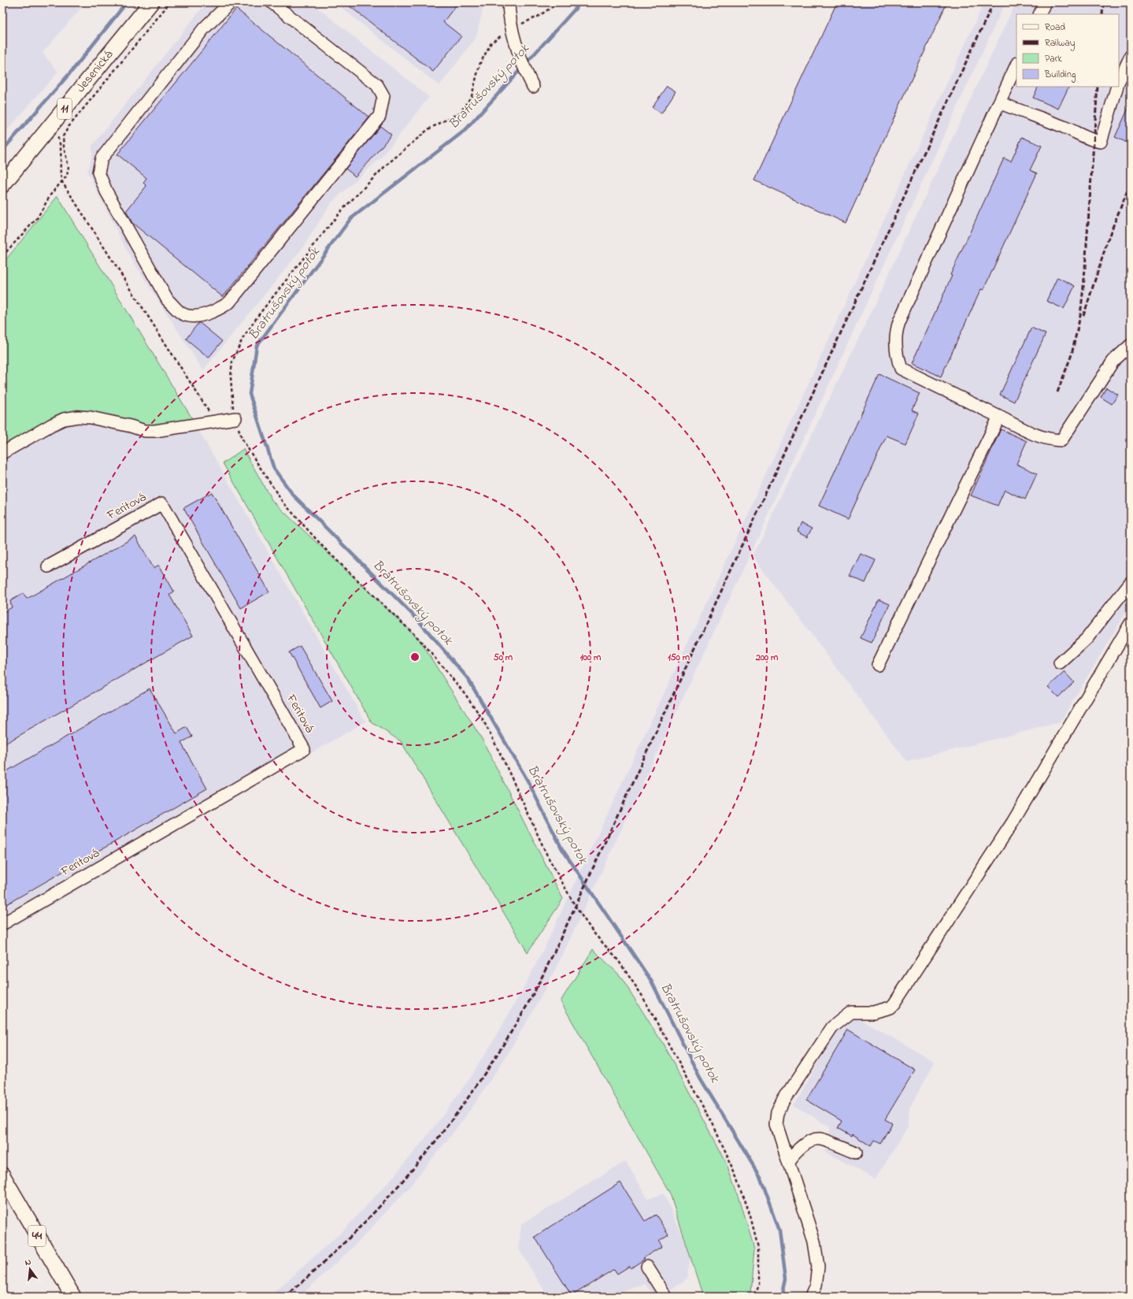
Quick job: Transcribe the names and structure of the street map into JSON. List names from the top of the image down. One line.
{"streets":{"main road":["Jesenická","11","44"],"street":["Feritová"]},"water":["Bratrušovský potok"],"legend":["Road","Railway","Park","Building"],"north":"top","rings":["50 m","100 m","150 m","200 m"]}
